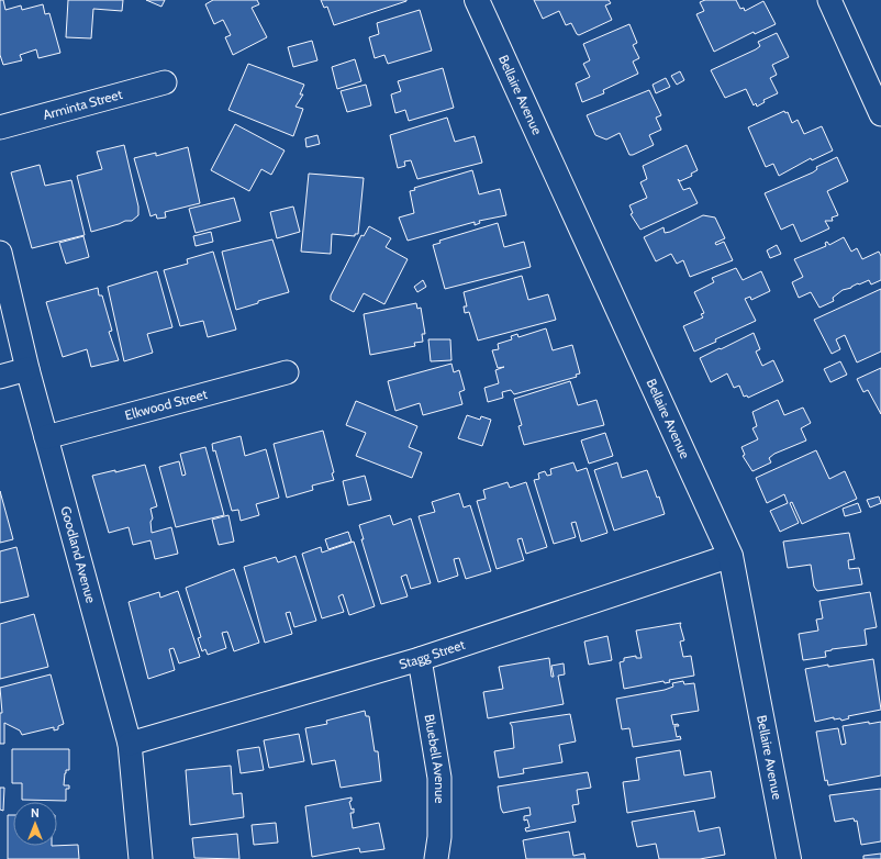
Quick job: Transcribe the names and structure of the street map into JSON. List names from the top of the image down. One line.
{"streets":{"street":["Bellaire Avenue","Arminta Street","Elkwood Street","Goodland Avenue","Stagg Street","Bluebell Avenue"]},"crossings":[["Bellaire Avenue","Stagg Street"],["Elkwood Street","Goodland Avenue"],["Goodland Avenue","Stagg Street"],["Stagg Street","Bluebell Avenue"]],"north":"top"}
